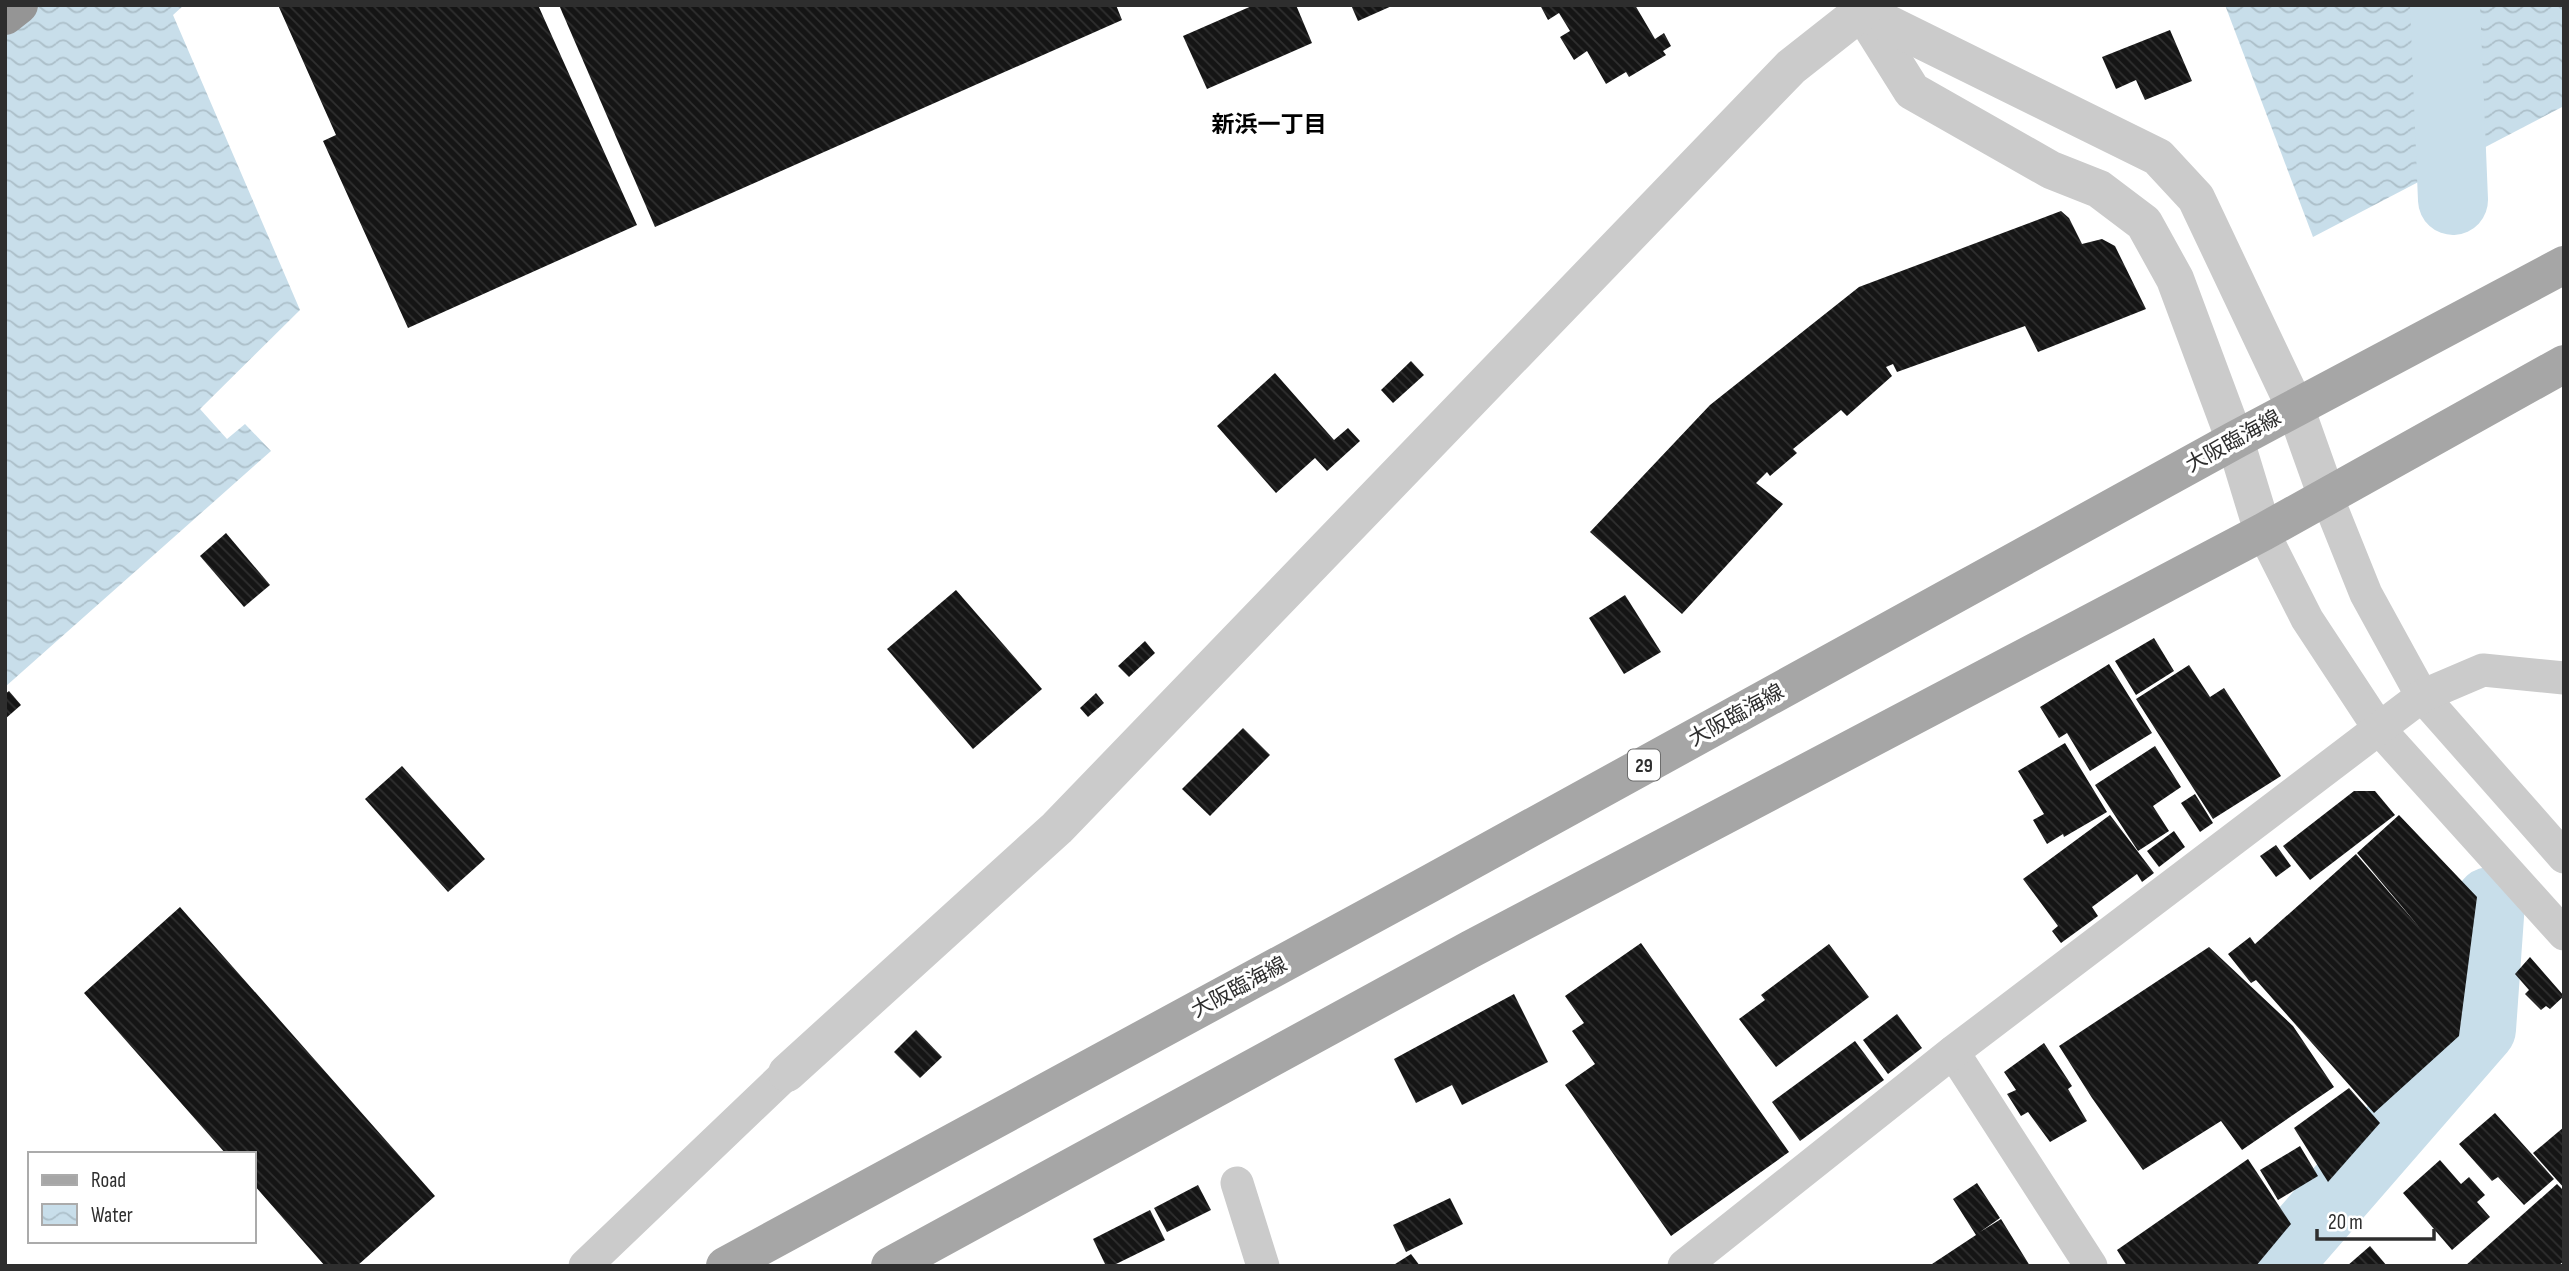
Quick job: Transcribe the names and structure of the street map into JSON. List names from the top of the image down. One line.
{"streets":{"main road":["大阪臨海線","29"]},"districts":["新浜一丁目"],"legend":["Road","Water"],"scale_bar":"20 m"}
